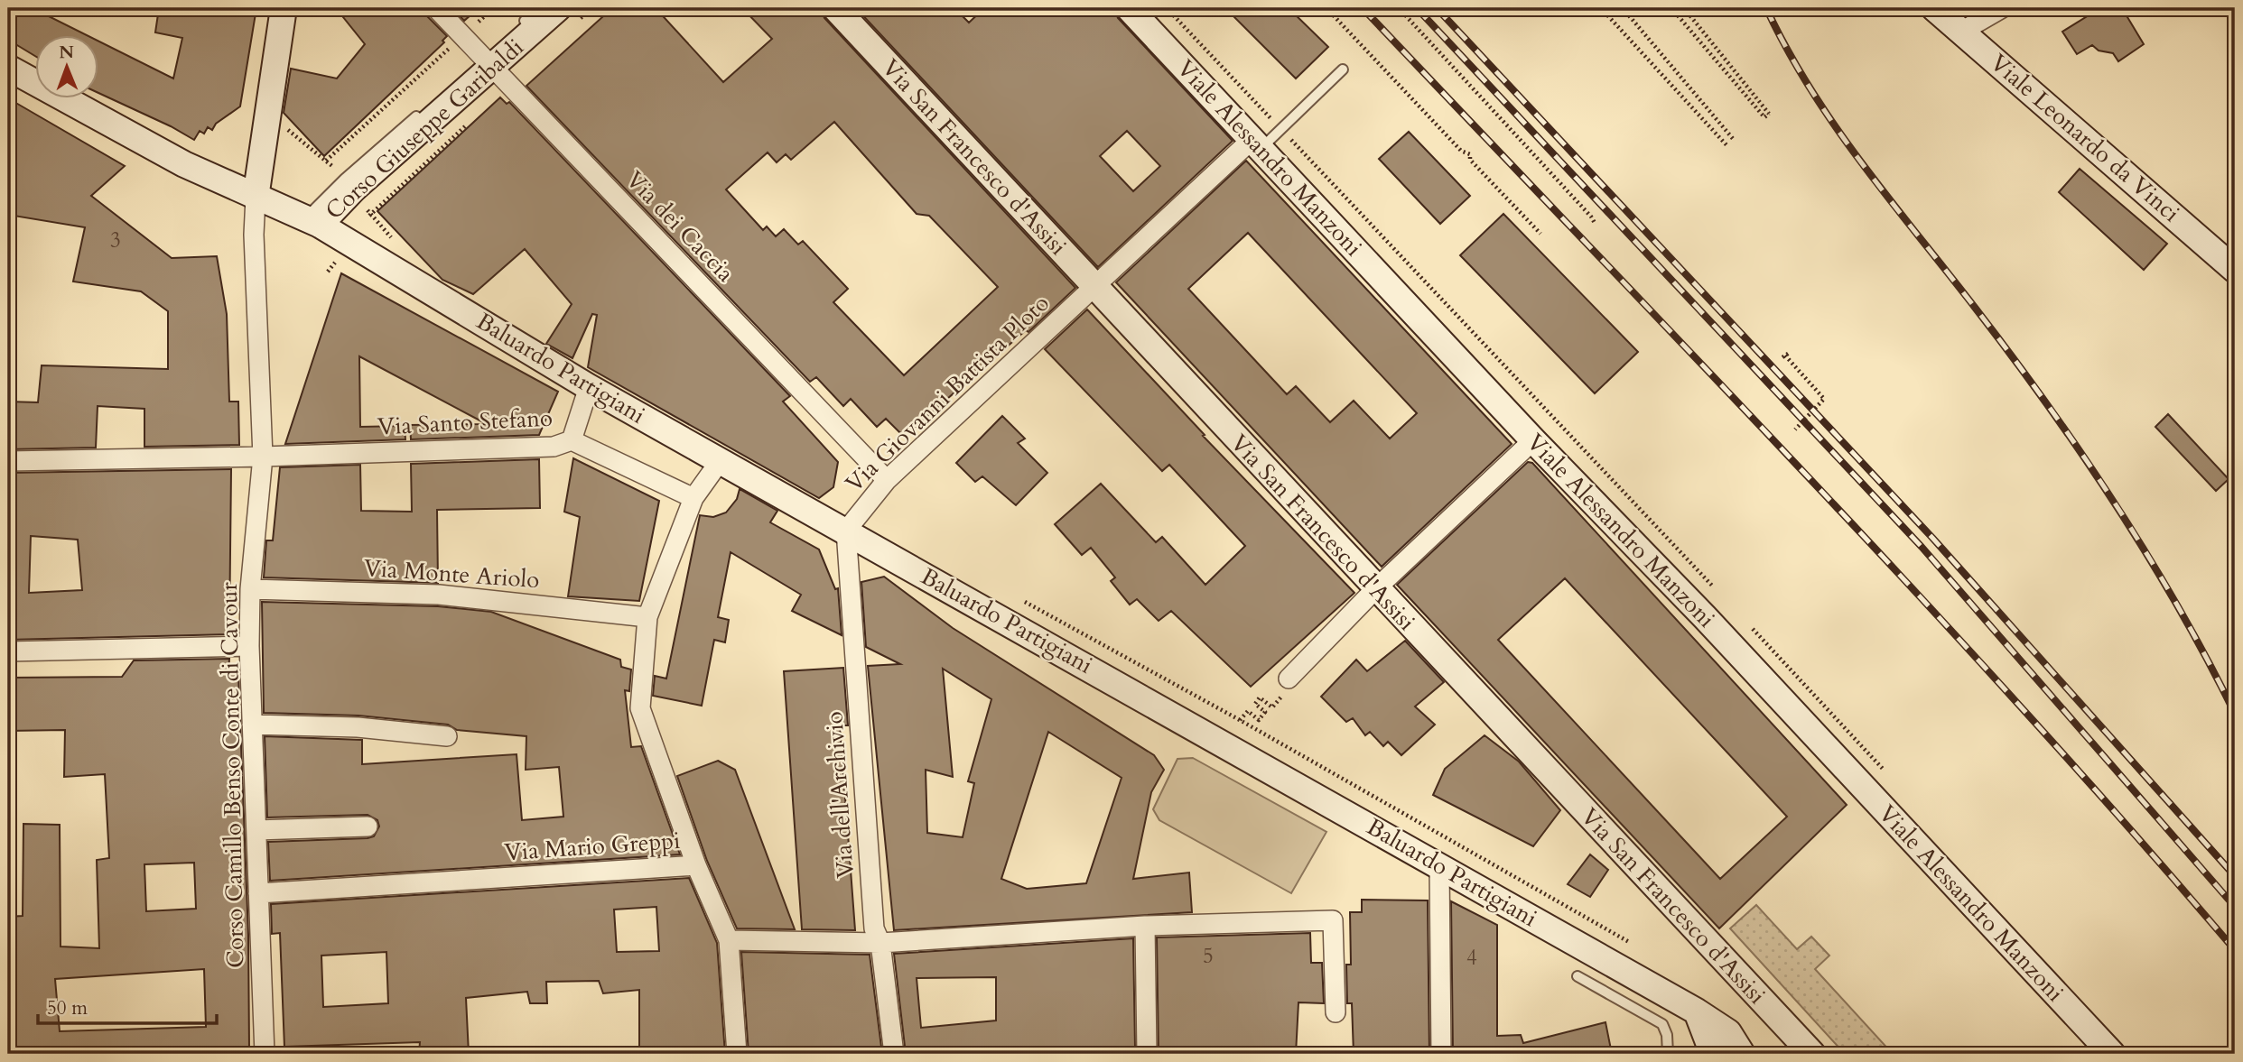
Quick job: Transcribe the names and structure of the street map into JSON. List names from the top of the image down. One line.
{"streets":{"street":["Corso Giuseppe Garibaldi","Viale Leonardo da Vinci","Via San Francesco d'Assisi","Viale Alessandro Manzoni","Via dei Caccia","Baluardo Partigiani","Via Giovanni Battista Ploto","Via Santo Stefano","Via Monte Ariolo","Corso Camillo Benso Conte di Cavour","Via dell'Archivio","Via Mario Greppi"]},"crossings":[["Corso Giuseppe Garibaldi","Via dei Caccia"],["Corso Giuseppe Garibaldi","Baluardo Partigiani"],["Via San Francesco d'Assisi","Via Giovanni Battista Ploto"],["Viale Alessandro Manzoni","Via Giovanni Battista Ploto"],["Via dei Caccia","Via Giovanni Battista Ploto"],["Baluardo Partigiani","Via Giovanni Battista Ploto"],["Baluardo Partigiani","Corso Camillo Benso Conte di Cavour"],["Baluardo Partigiani","Via dell'Archivio"],["Via Giovanni Battista Ploto","Via dell'Archivio"],["Via Santo Stefano","Corso Camillo Benso Conte di Cavour"],["Via Monte Ariolo","Corso Camillo Benso Conte di Cavour"],["Corso Camillo Benso Conte di Cavour","Via Mario Greppi"]],"house_numbers":["3","5","4"],"scale_bar":"50 m","north":"top"}
